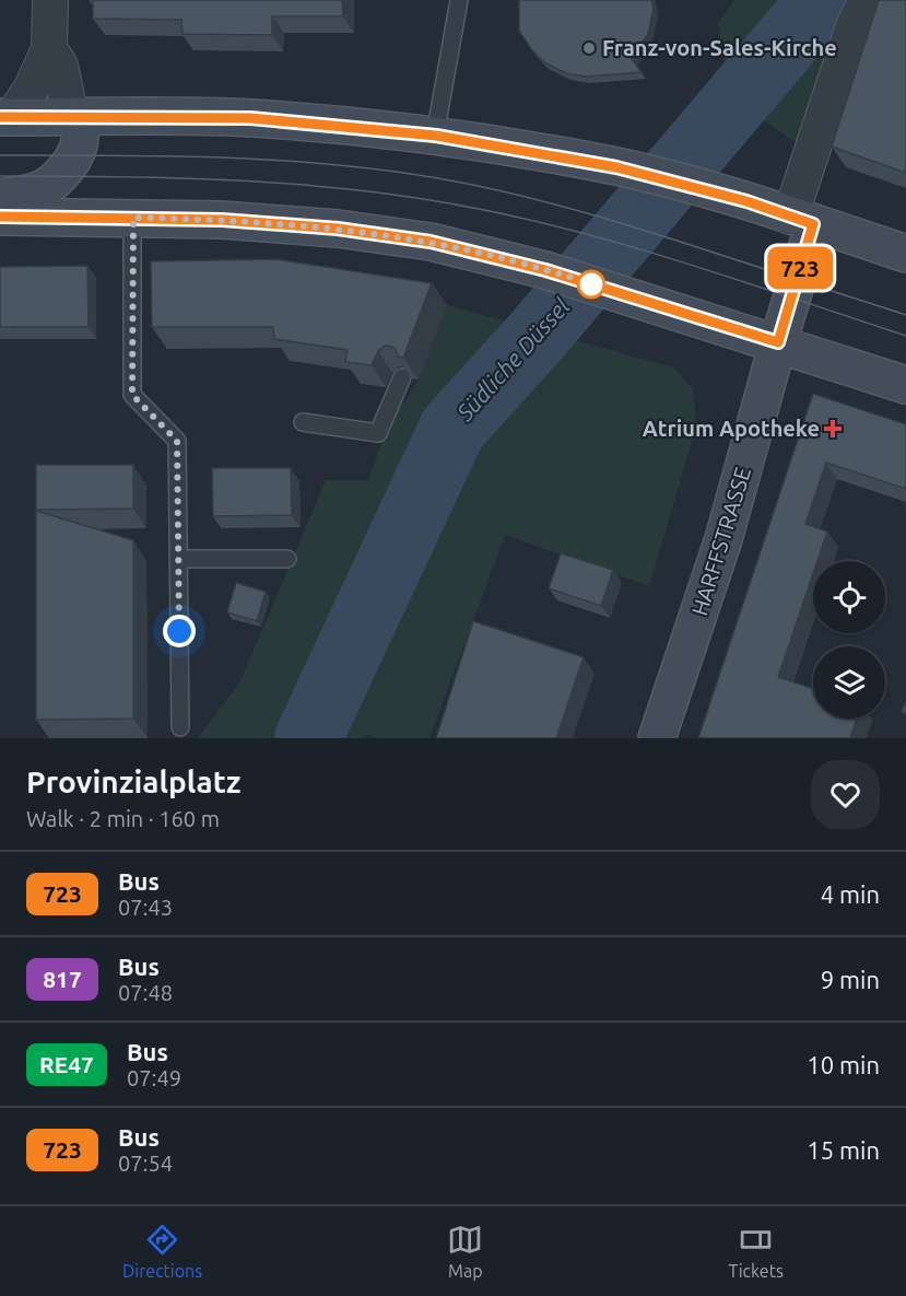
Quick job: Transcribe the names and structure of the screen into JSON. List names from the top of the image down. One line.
{"streets":{"main road":["HARFFSTRASSE"]},"water":["Südliche Düssel"],"places":{"other":["Franz-von-Sales-Kirche"],"health":["Atrium Apotheke"]},"lines":["bus line 723"],"page":{"on_map":"723","heading":["Provinzialplatz","Walk · 2 min · 160 m"],"list":[{"mark":"723","name":"Bus","note":"07:43","value":"4 min"},{"mark":"817","name":"Bus","note":"07:48","value":"9 min"},{"mark":"RE47","name":"Bus","note":"07:49","value":"10 min"},{"mark":"723","name":"Bus","note":"07:54","value":"15 min"}],"tabs":["Directions","Map","Tickets"]}}
